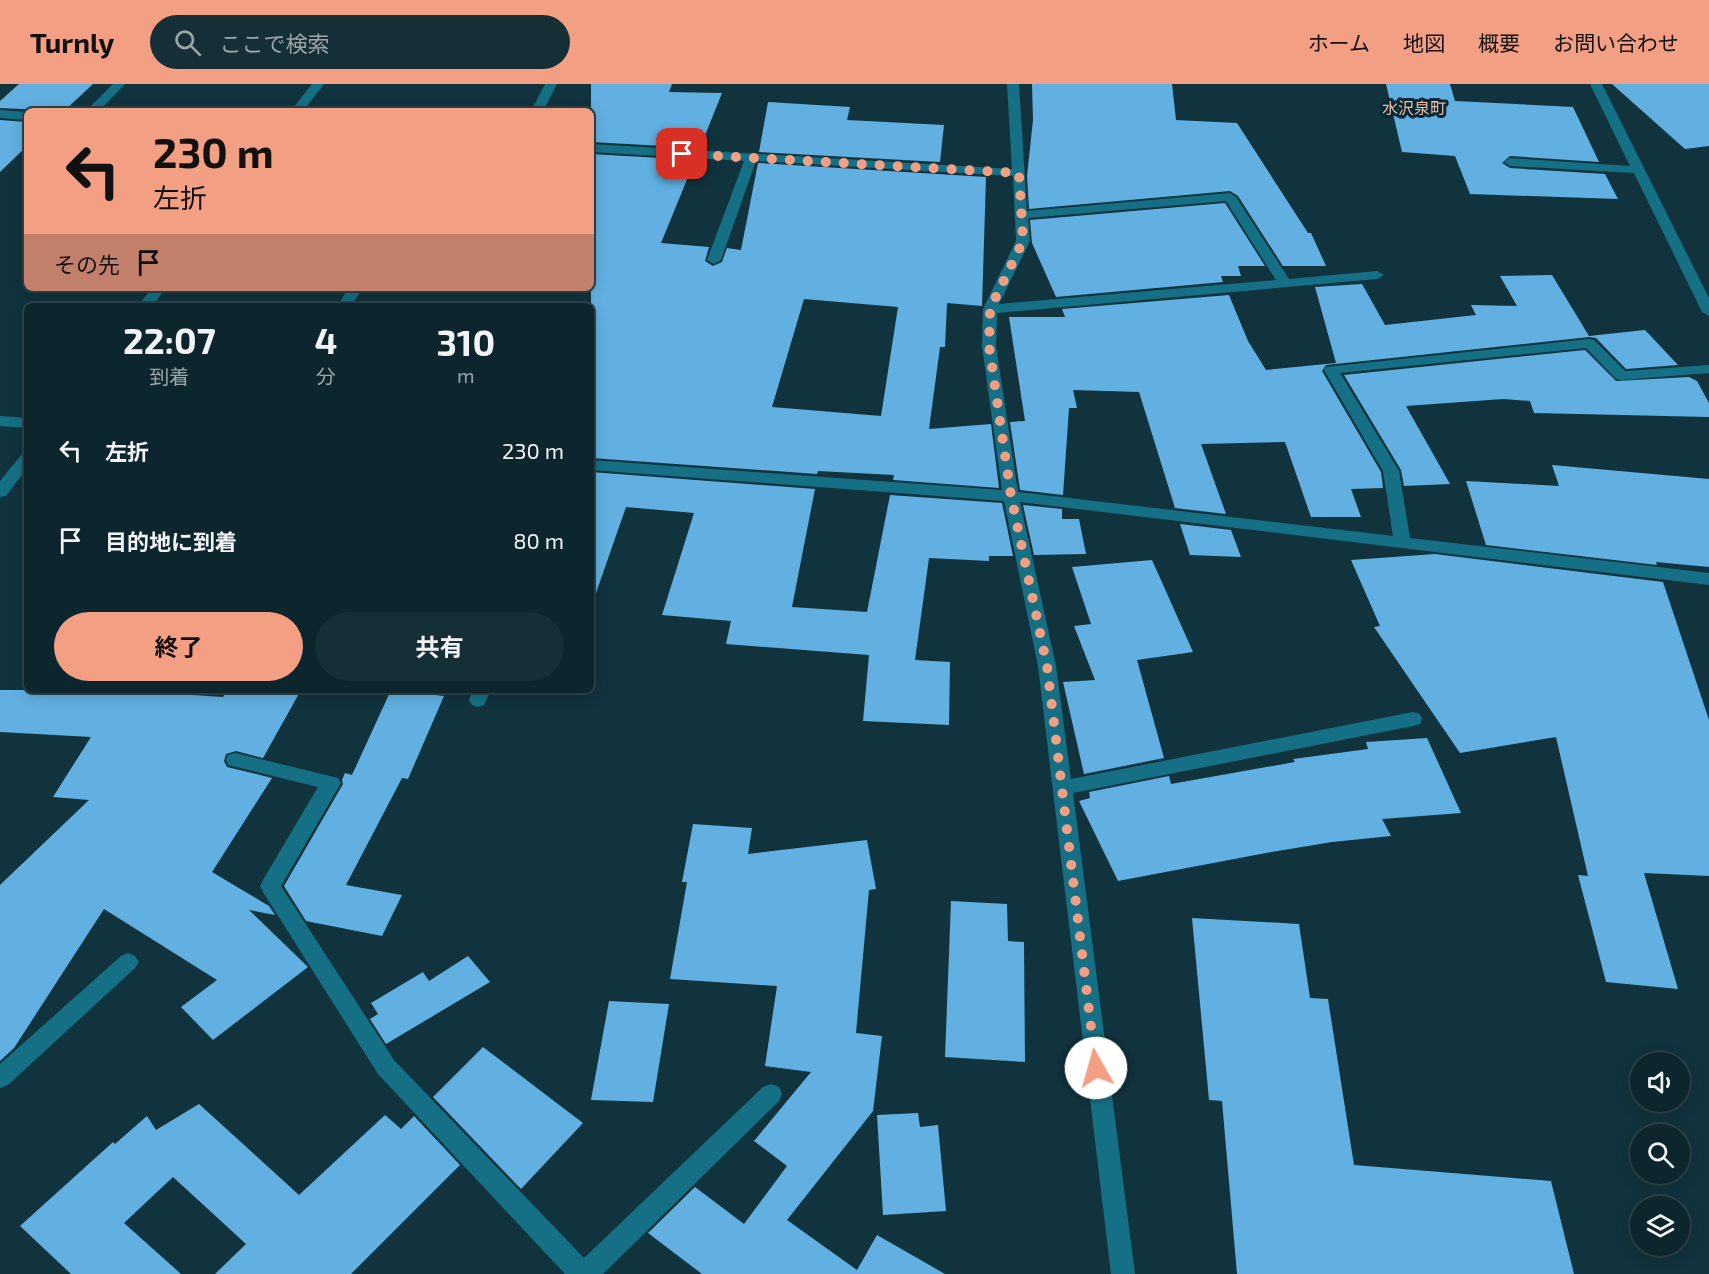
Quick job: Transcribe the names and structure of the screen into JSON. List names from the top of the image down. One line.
{"districts":["水沢泉町"],"page":{"header":"Turnly","search":"ここで検索","nav":["ホーム","地図","概要","お問い合わせ"],"turn":["230 m","左折"],"then":"その先","eta":["22:07","到着","4","分","310","m"],"list":[{"name":"左折","value":"230 m"},{"name":"目的地に到着","value":"80 m"}],"buttons":["終了","共有"]}}
